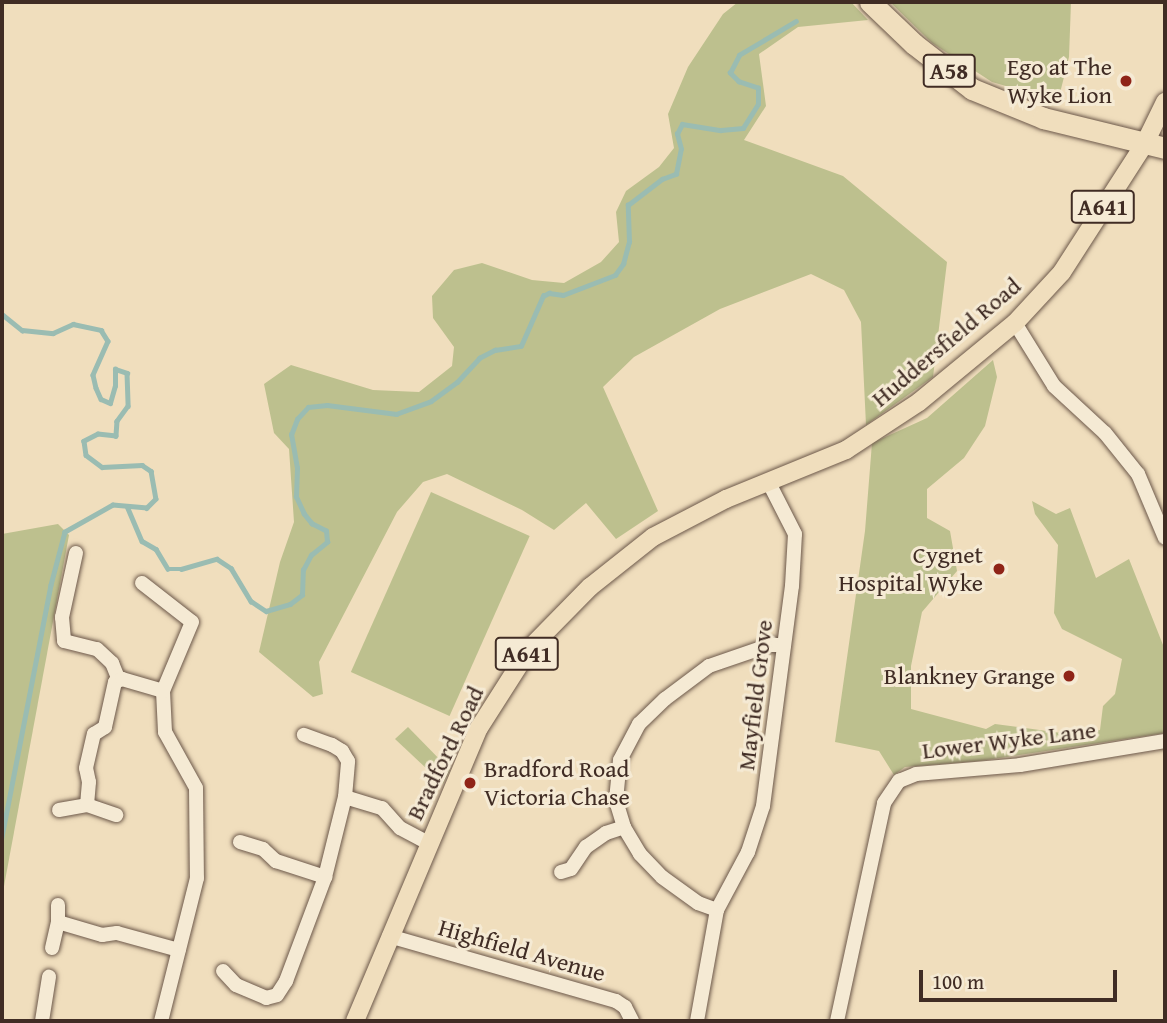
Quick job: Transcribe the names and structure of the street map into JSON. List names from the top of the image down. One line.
{"streets":{"highway":["A58"],"main road":["A641","Huddersfield Road","Bradford Road"],"street":["Mayfield Grove","Lower Wyke Lane","Highfield Avenue"]},"crossings":[["A58","Huddersfield Road"],["Huddersfield Road","Bradford Road"],["Mayfield Grove","Bradford Road"],["Bradford Road","Highfield Avenue"]],"places":["Ego at The Wyke Lion","Cygnet Hospital Wyke","Blankney Grange","Bradford Road Victoria Chase"],"scale_bar":"100 m"}
